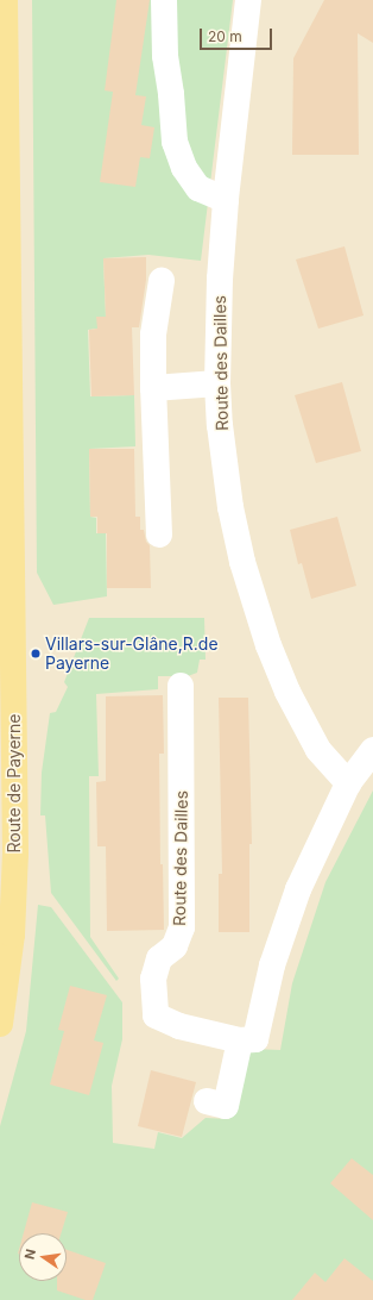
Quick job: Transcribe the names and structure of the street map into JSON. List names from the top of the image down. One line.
{"streets":{"main road":["Route de Payerne"],"street":["Route des Dailles"]},"places":["Villars-sur-Glâne,R.de Payerne"],"scale_bar":"20 m","north":"left"}
